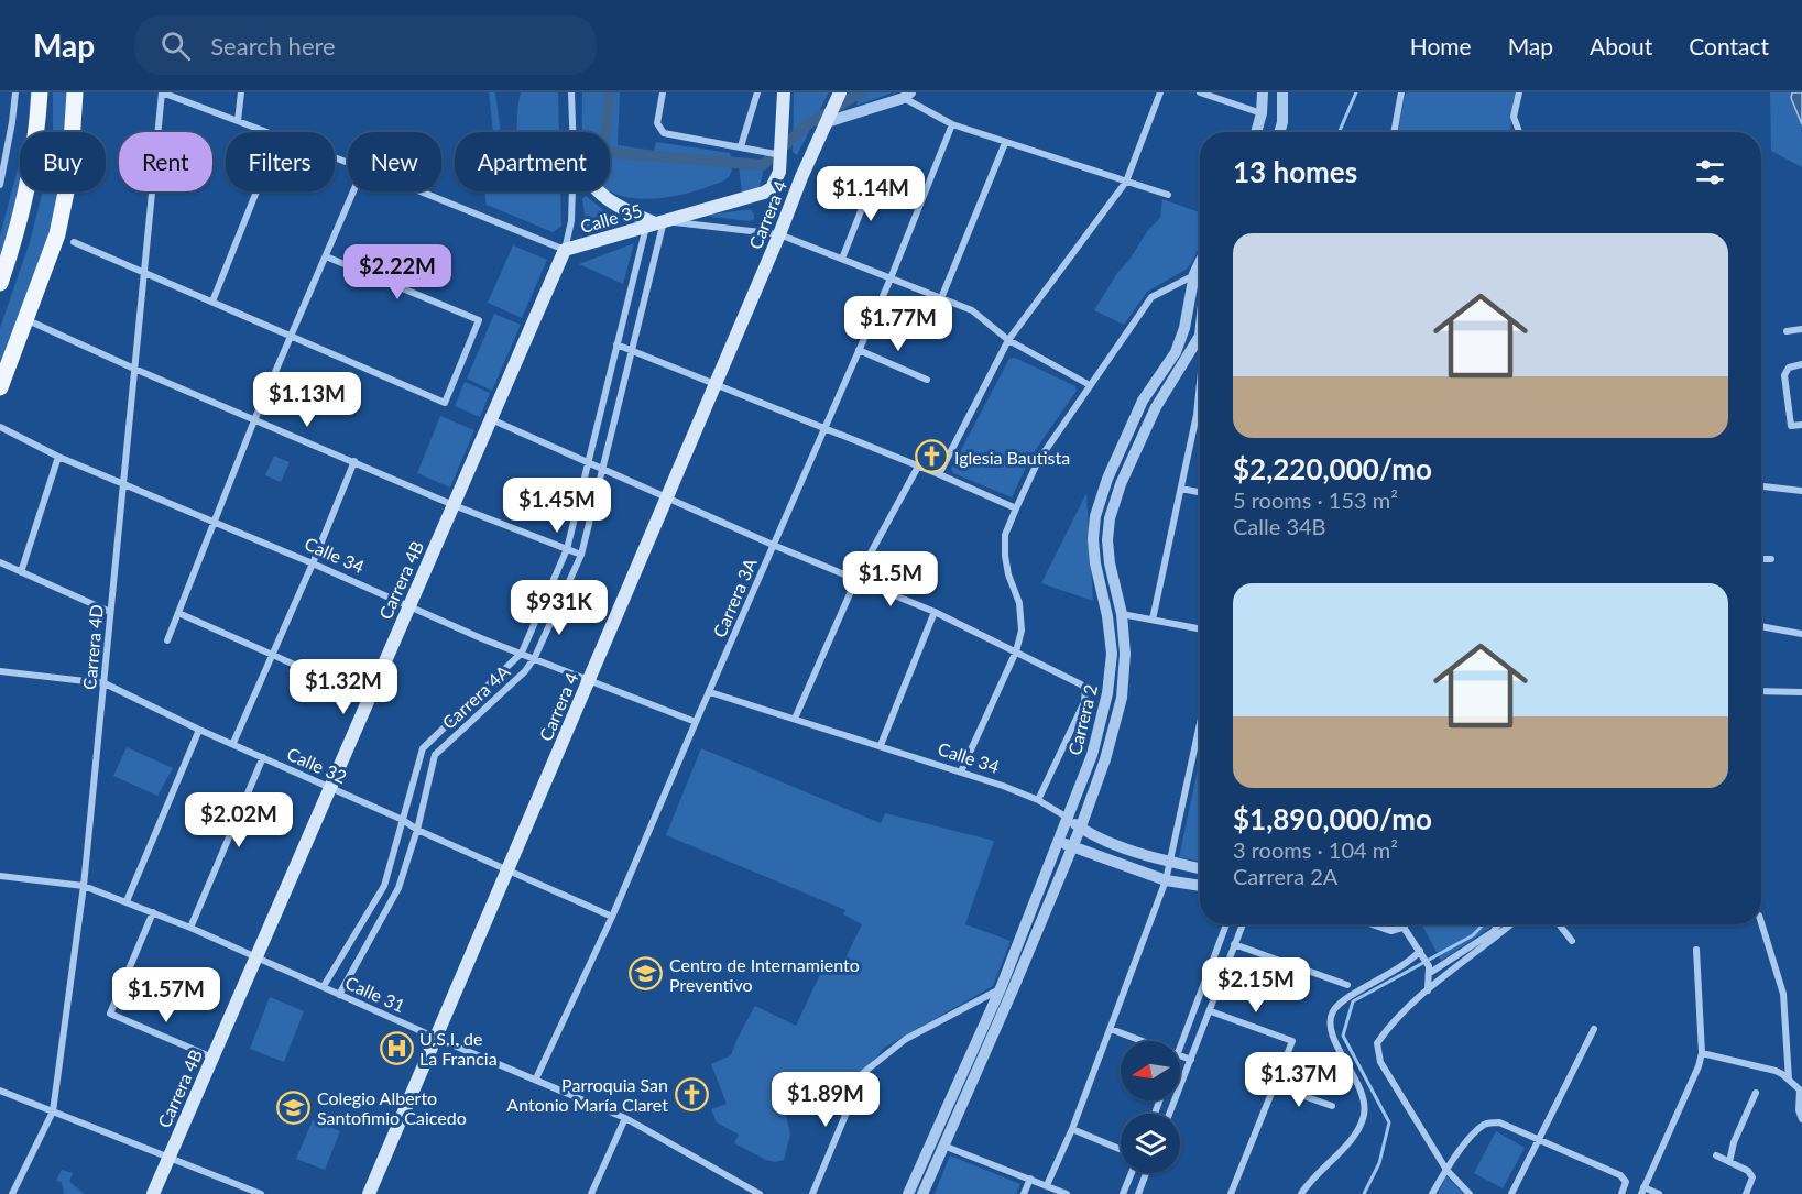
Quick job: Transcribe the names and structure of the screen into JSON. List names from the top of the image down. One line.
{"streets":{"main road":["Carrera 4","Calle 35","Carrera 4B"],"street":["Calle 34","Carrera 3A","Carrera 4D","Carrera 4A","Carrera 2","Calle 32","Calle 31"]},"crossings":[["Carrera 4","Calle 35"],["Carrera 4","Calle 34"],["Carrera 4","Calle 32"],["Carrera 4","Calle 31"],["Calle 35","Carrera 4B"],["Calle 35","Carrera 3A"],["Calle 35","Carrera 4D"],["Calle 35","Carrera 4A"],["Calle 34","Carrera 4B"],["Calle 34","Carrera 3A"],["Calle 34","Carrera 4D"],["Calle 34","Carrera 4A"],["Calle 34","Carrera 2"],["Carrera 4B","Calle 32"],["Carrera 4B","Calle 31"],["Carrera 3A","Calle 32"],["Carrera 3A","Calle 31"],["Carrera 4D","Calle 32"],["Carrera 4D","Calle 31"],["Carrera 4A","Calle 32"],["Carrera 4A","Calle 31"]],"places":{"church":["Iglesia Bautista","Parroquia San Antonio María Claret"],"school or university":["Centro de Internamiento Preventivo","Colegio Alberto Santofimio Caicedo"],"hospital":["U.S.I. de La Francia"]},"north":"left","page":{"header":"Map","search":"Search here","nav":["Home","Map","About","Contact"],"chip":["Buy","Rent","Filters","New","Apartment"],"heading":"13 homes","price":["$1.14M","$2.22M","$1.77M","$1.13M","$1.45M","$1.5M","$931K","$1.32M","$2.02M","$2.15M","$1.57M","$1.37M","$1.89M"],"list":[{"name":"$2,220,000/mo","note":"5 rooms · 153 m² · Calle 34B"},{"name":"$1,890,000/mo","note":"3 rooms · 104 m² · Carrera 2A"}]}}
